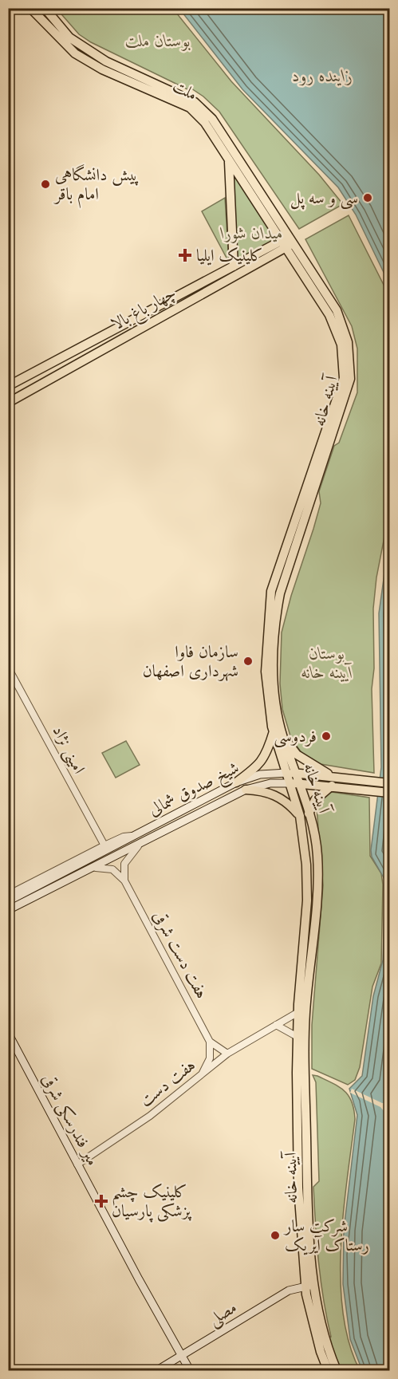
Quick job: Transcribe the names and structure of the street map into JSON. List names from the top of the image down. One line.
{"streets":{"main road":["ملت","چهار باغ بالا","آیینه خانه","شیخ صدوق شمالی","میر فندرسکی شرقی","مصلی"],"street":["امینی نژاد","هفت دست شرقی","هفت دست"]},"crossings":[["ملت","چهار باغ بالا"],["ملت","آیینه خانه"],["چهار باغ بالا","آیینه خانه"],["آیینه خانه","شیخ صدوق شمالی"],["آیینه خانه","هفت دست"],["آیینه خانه","مصلی"],["امینی نژاد","شیخ صدوق شمالی"],["هفت دست","میر فندرسکی شرقی"],["میر فندرسکی شرقی","مصلی"]],"water":["زاینده رود"],"parks":["بوستان ملت","میدان شورا","بوستان آیینه خانه"],"places":{"other":["پیش دانشگاهی امام باقر","سی و سه پل","سازمان فاوا شهرداری اصفهان","فردوسی","شرکت سار رستاک آیریک"],"health":["کلینیک ایلیا","کلینیک چشم پزشکی پارسیان"]}}
